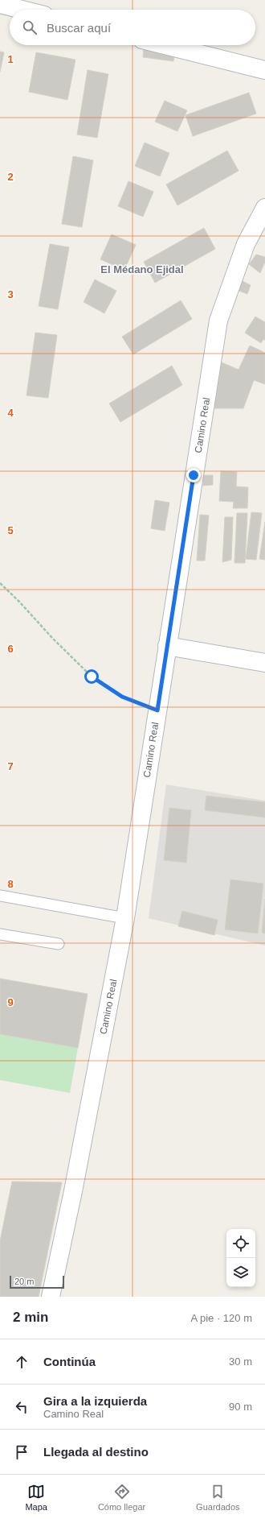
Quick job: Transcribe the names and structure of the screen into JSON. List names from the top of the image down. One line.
{"streets":{"street":["Camino Real"]},"districts":["El Médano Ejidal"],"scale_bar":"20 m","page":{"search":"Buscar aquí","scale":"20 m","heading":["2 min","A pie · 120 m"],"list":[["Continúa","30 m"],["Gira a la izquierda","Camino Real","90 m"],"Llegada al destino"],"nav":["Mapa","Cómo llegar","Guardados"]},"grid":{"rows":["1","2","3","4","5","6","7","8","9"]}}
